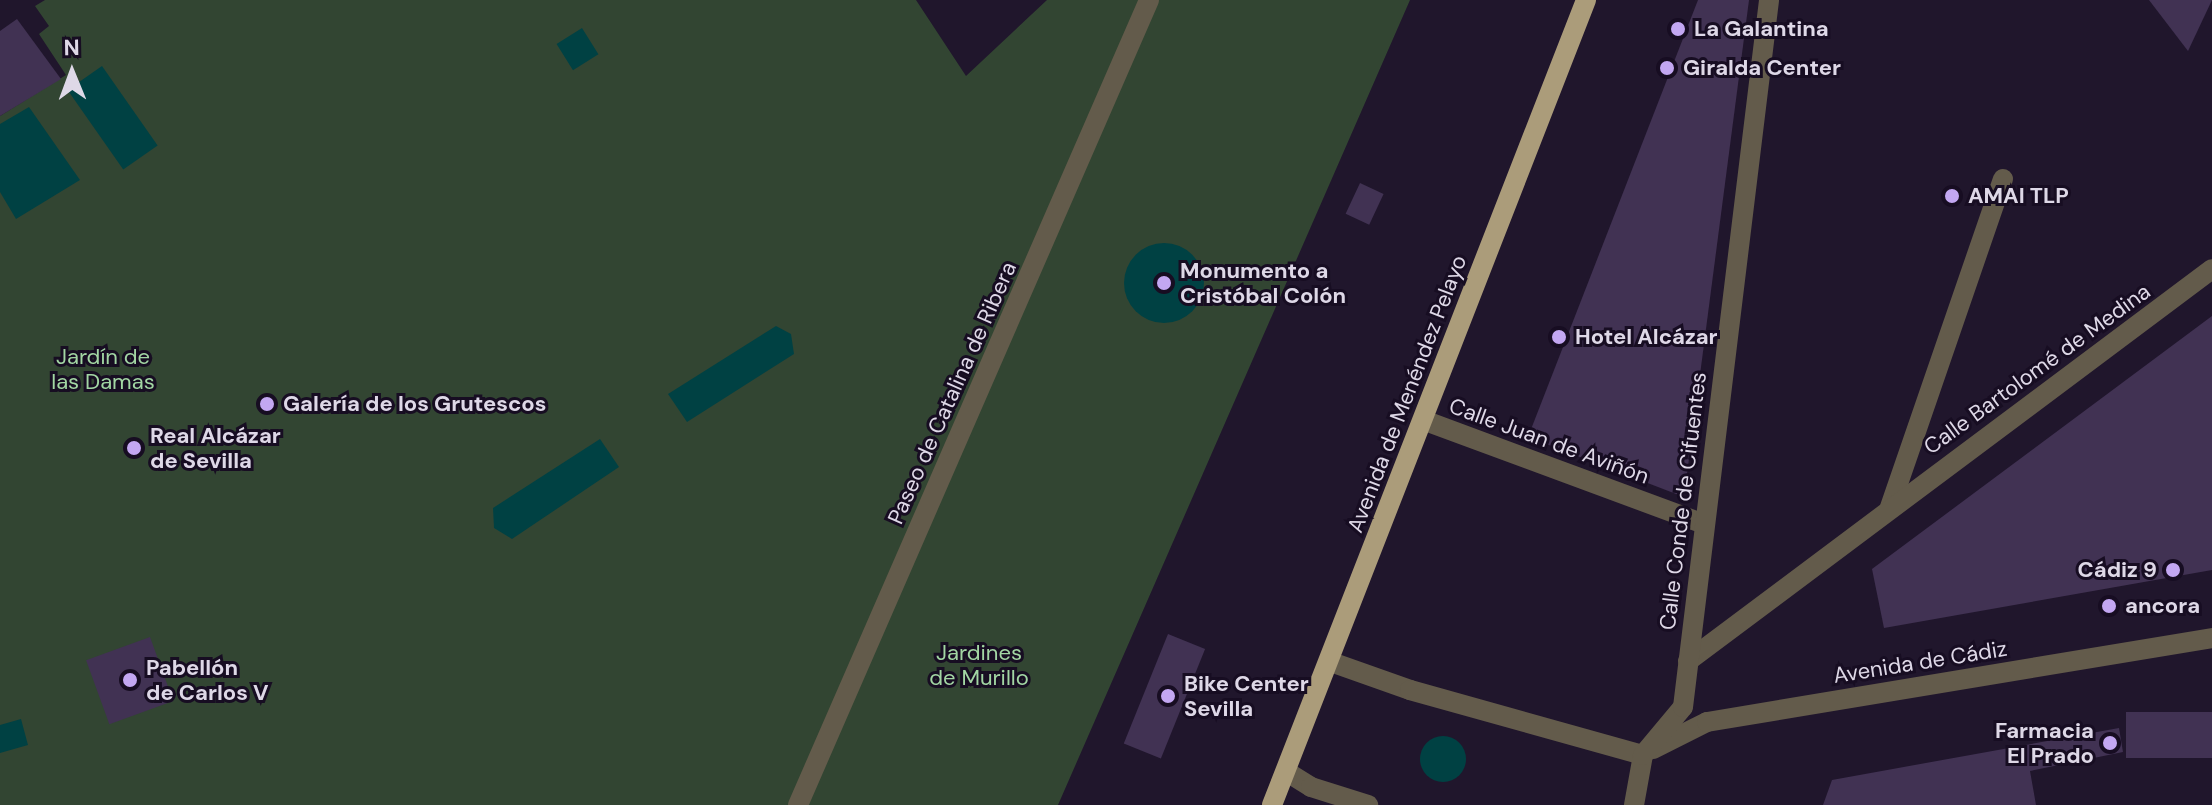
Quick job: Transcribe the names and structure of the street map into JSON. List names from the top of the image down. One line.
{"streets":{"main road":["Avenida de Menéndez Pelayo"],"street":["Calle Bartolomé de Medina","Paseo de Catalina de Ribera","Calle Juan de Aviñón","Calle Conde de Cifuentes","Avenida de Cádiz"]},"crossings":[["Calle Bartolomé de Medina","Calle Conde de Cifuentes"],["Avenida de Menéndez Pelayo","Calle Juan de Aviñón"],["Calle Juan de Aviñón","Calle Conde de Cifuentes"],["Calle Conde de Cifuentes","Avenida de Cádiz"]],"parks":["Jardín de las Damas","Jardines de Murillo"],"places":["La Galantina","Giralda Center","AMAI TLP","Monumento a Cristóbal Colón","Hotel Alcázar","Galería de los Grutescos","Real Alcázar de Sevilla","Cádiz 9","ancora","Pabellón de Carlos V","Bike Center Sevilla","Farmacia El Prado"],"north":"top"}
